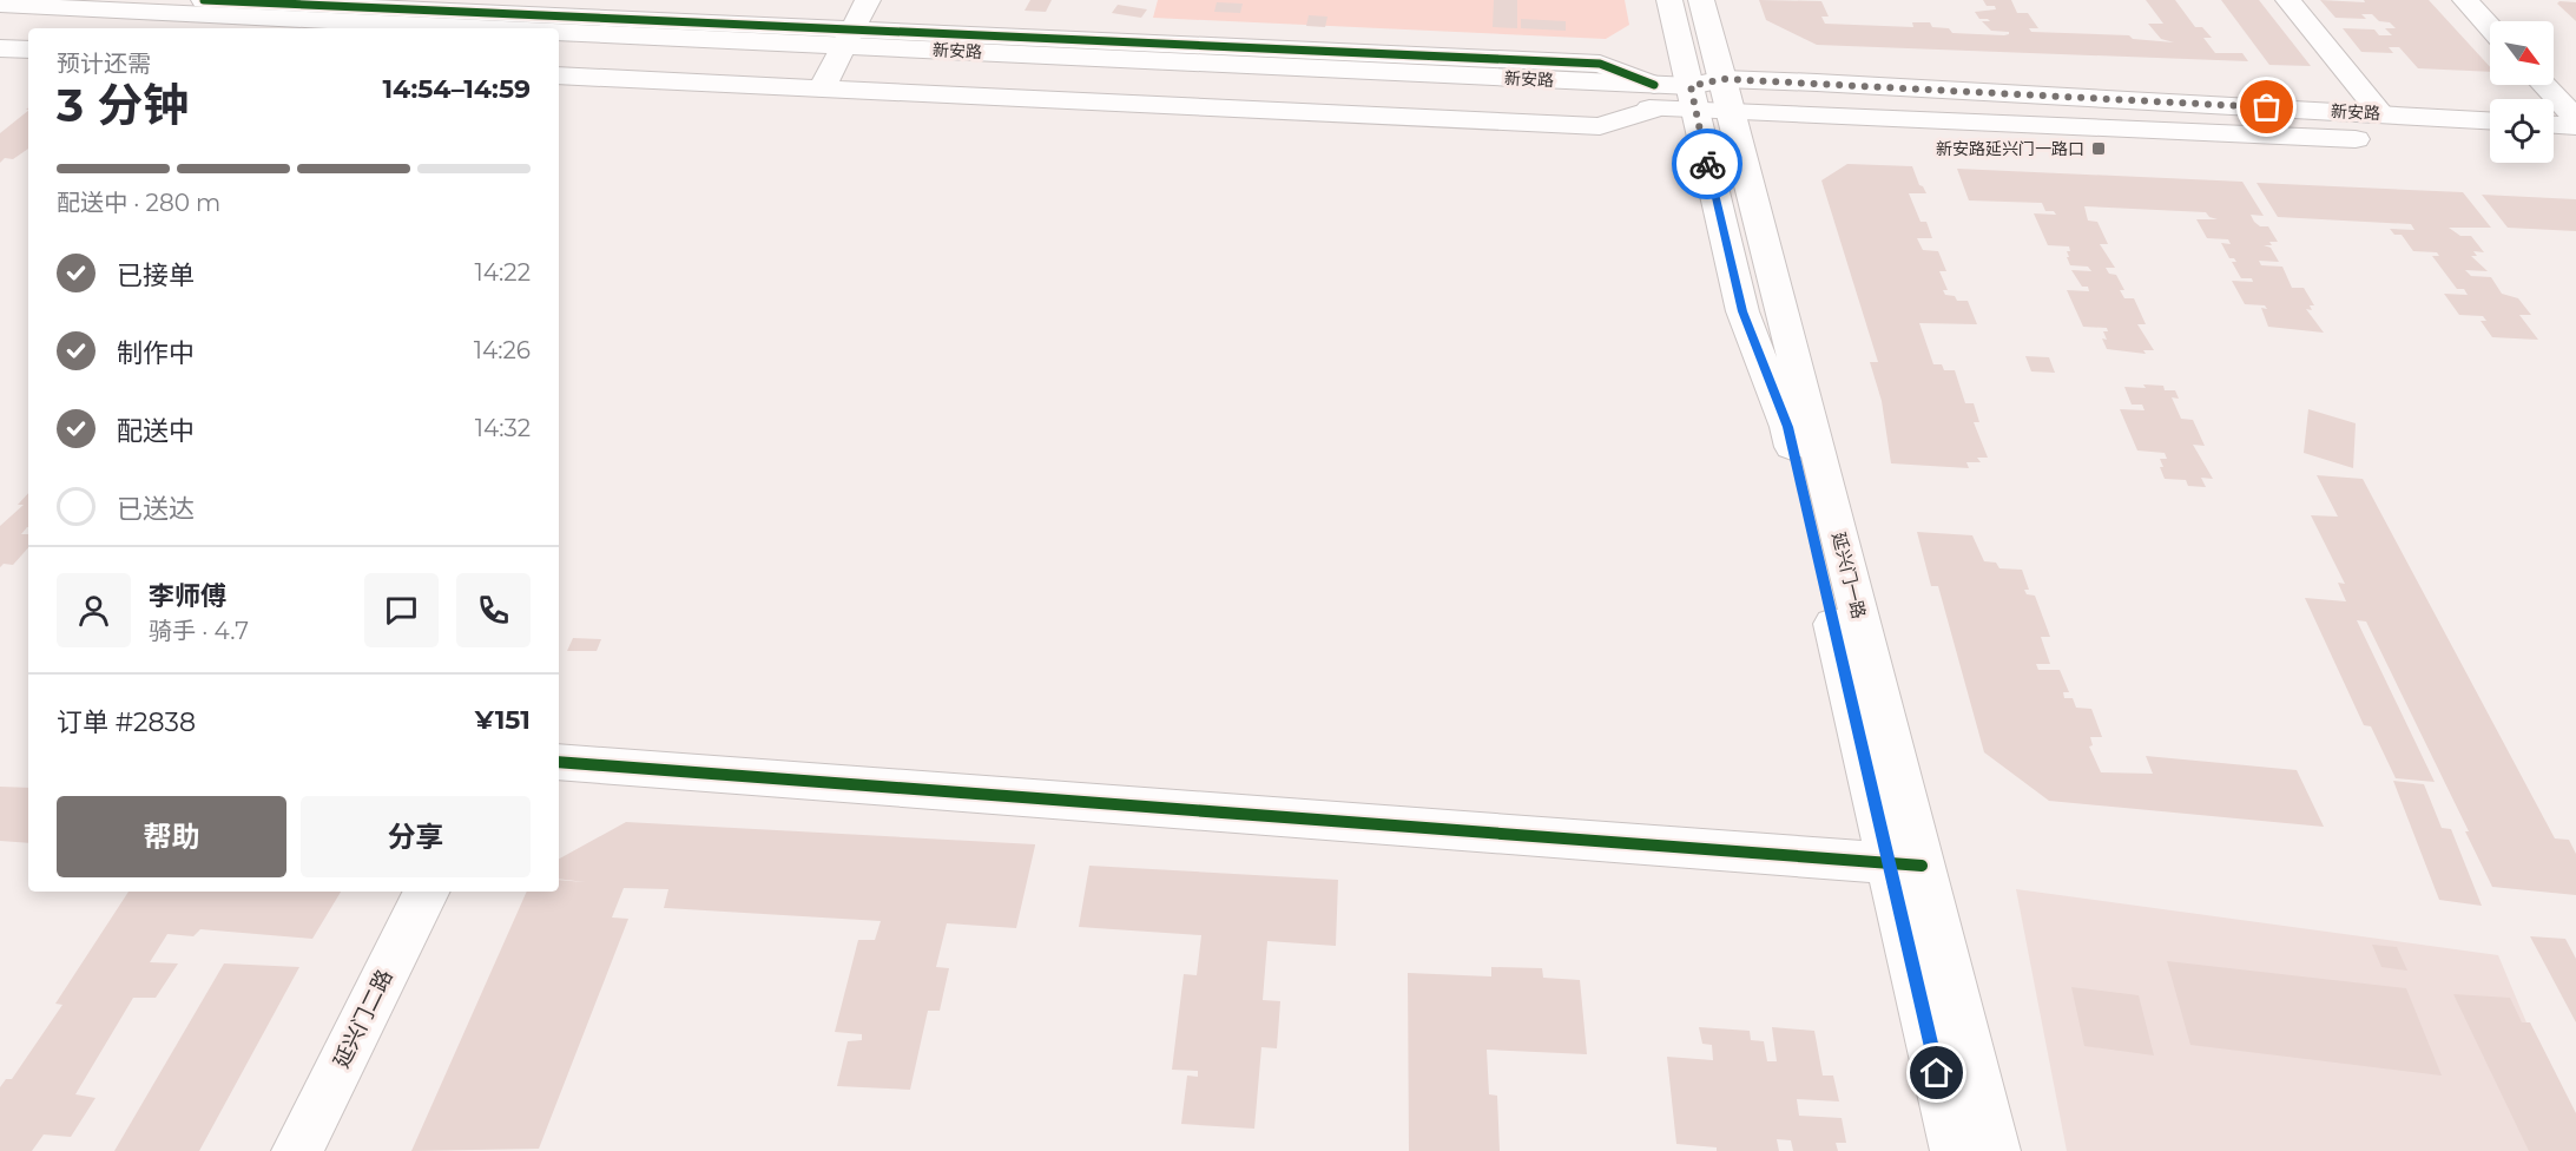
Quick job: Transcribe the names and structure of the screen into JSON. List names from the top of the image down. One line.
{"streets":{"street":["新安路","延兴门一路","延兴门二路"]},"crossings":[["新安路","延兴门一路"]],"places":{"transit":["新安路延兴门一路口"]},"north":"bottom right","page":{"heading":["3 分钟","预计还需","14:54–14:59"],"panel":["李师傅","骑手 · 4.7","订单 #2838","¥151"],"bar":"配送中 · 280 m","list":[["已接单","14:22"],["制作中","14:26"],["配送中","14:32"],"已送达"],"buttons":["帮助","分享"]}}
